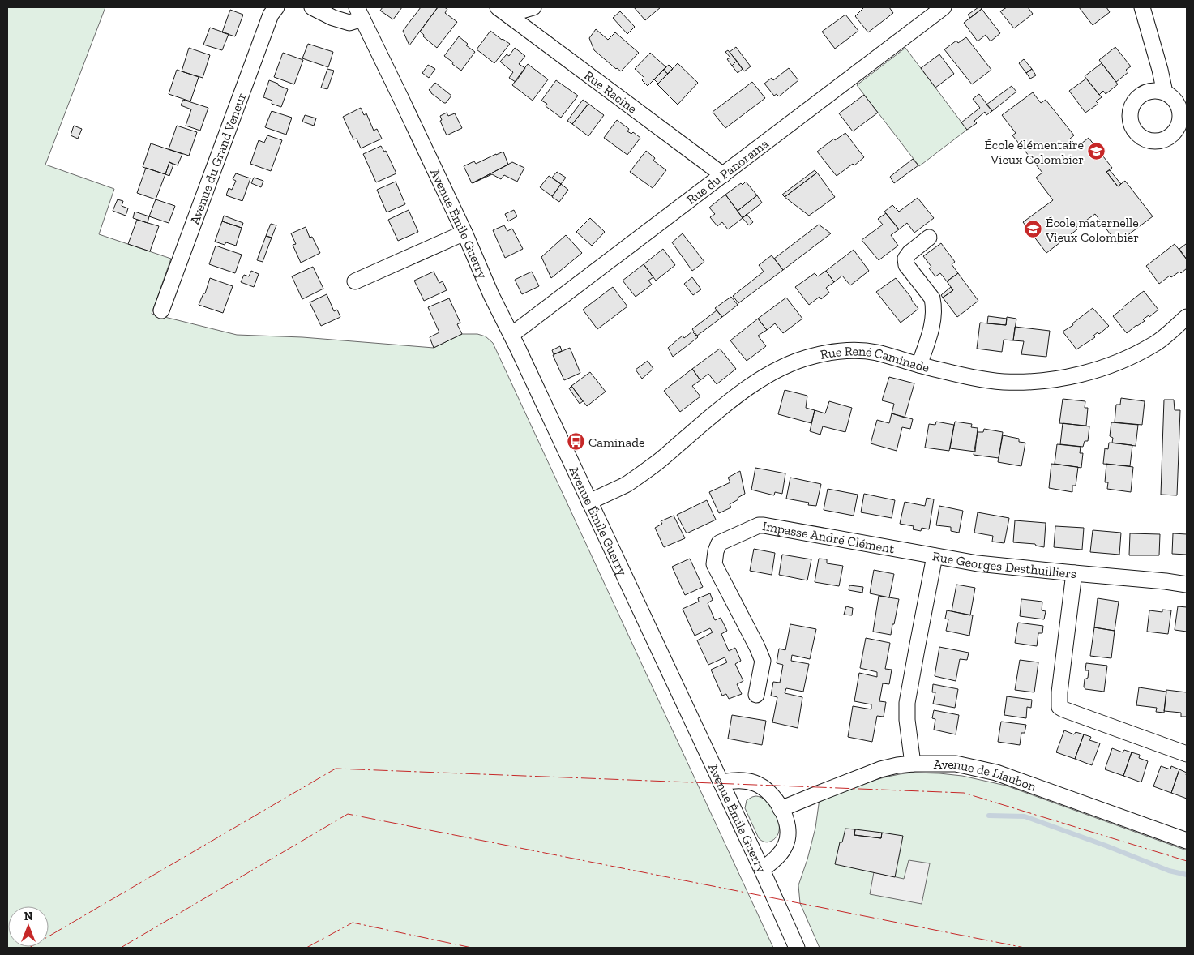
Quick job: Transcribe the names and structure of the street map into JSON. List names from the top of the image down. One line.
{"streets":{"street":["Rue Racine","Avenue du Grand Veneur","Rue du Panorama","Avenue Émile Guerry","Rue René Caminade","Impasse André Clément","Rue Georges Desthuilliers","Avenue de Liaubon"]},"crossings":[["Rue Racine","Rue du Panorama"],["Rue du Panorama","Avenue Émile Guerry"],["Avenue Émile Guerry","Rue René Caminade"],["Impasse André Clément","Rue Georges Desthuilliers"],["Rue Georges Desthuilliers","Avenue de Liaubon"]],"places":{"school or university":["École élémentaire Vieux Colombier","École maternelle Vieux Colombier"],"bus stop":["Caminade"]},"north":"top"}
